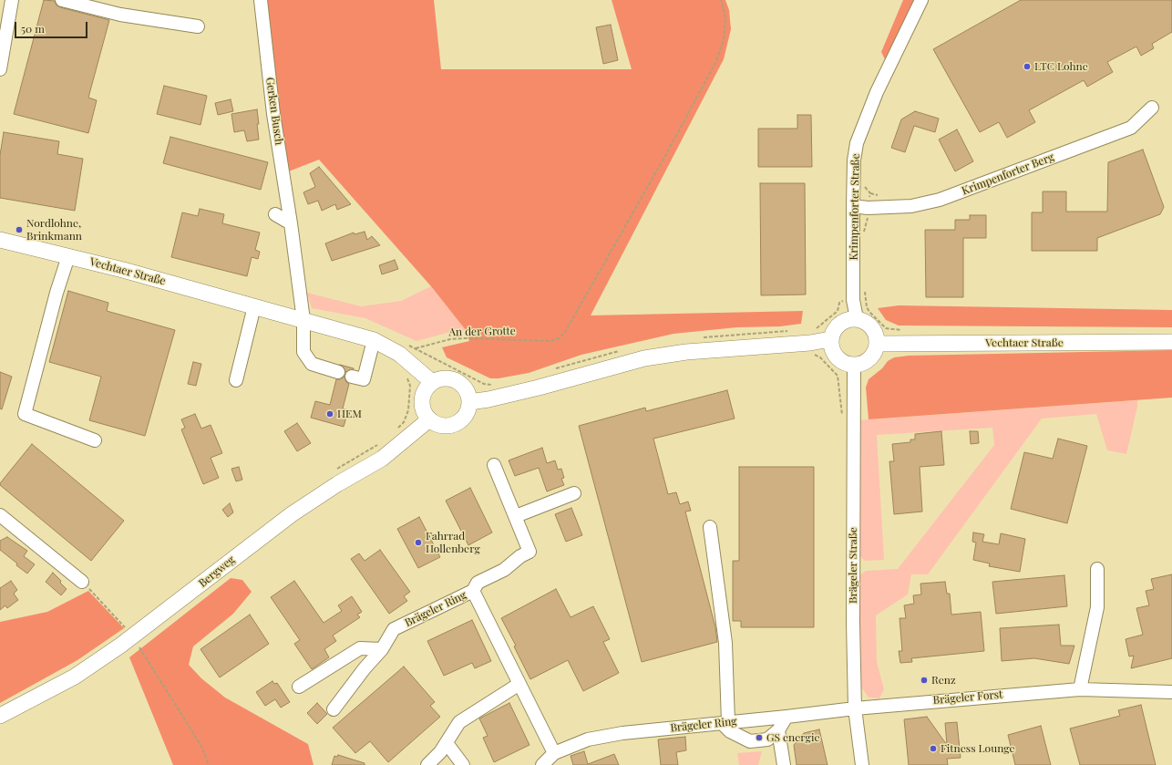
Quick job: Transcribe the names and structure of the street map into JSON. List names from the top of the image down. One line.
{"streets":{"main road":["Vechtaer Straße","Bergweg"],"street":["Gerken Busch","Krimpenforter Berg","Krimpenforter Straße","Brägeler Straße","Brägeler Ring","Brägeler Forst"],"path":["An der Grotte"]},"crossings":[["Gerken Busch","Vechtaer Straße"],["Krimpenforter Berg","Krimpenforter Straße"],["Krimpenforter Straße","Vechtaer Straße"],["Krimpenforter Straße","Brägeler Straße"],["Vechtaer Straße","An der Grotte"],["Vechtaer Straße","Brägeler Straße"],["Vechtaer Straße","Bergweg"],["Brägeler Straße","Brägeler Ring"],["Brägeler Straße","Brägeler Forst"],["Brägeler Ring","Brägeler Forst"]],"places":["LTC Lohne","Nordlohne, Brinkmann","HEM","Fahrrad Hollenberg","Renz","GS energie","Fitness Lounge"],"scale_bar":"50 m"}
